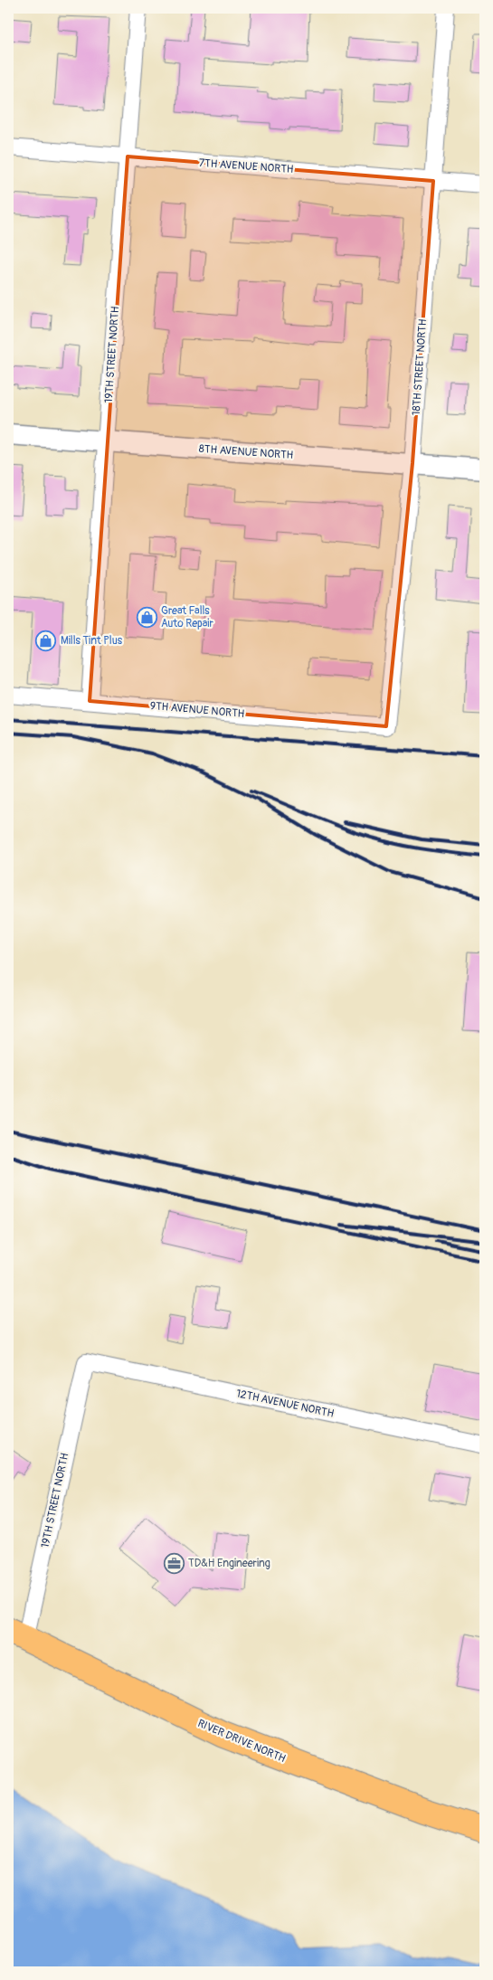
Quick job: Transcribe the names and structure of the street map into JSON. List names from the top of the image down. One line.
{"streets":{"main road":["RIVER DRIVE NORTH"],"street":["7TH AVENUE NORTH","19TH STREET NORTH","18TH STREET NORTH","8TH AVENUE NORTH","9TH AVENUE NORTH","12TH AVENUE NORTH"]},"crossings":[["7TH AVENUE NORTH","19TH STREET NORTH"],["7TH AVENUE NORTH","18TH STREET NORTH"],["19TH STREET NORTH","8TH AVENUE NORTH"],["19TH STREET NORTH","9TH AVENUE NORTH"],["19TH STREET NORTH","12TH AVENUE NORTH"],["19TH STREET NORTH","RIVER DRIVE NORTH"],["18TH STREET NORTH","8TH AVENUE NORTH"],["18TH STREET NORTH","9TH AVENUE NORTH"]],"places":{"shop":["Great Falls Auto Repair","Mills Tint Plus"],"office":["TD&H Engineering"]}}
